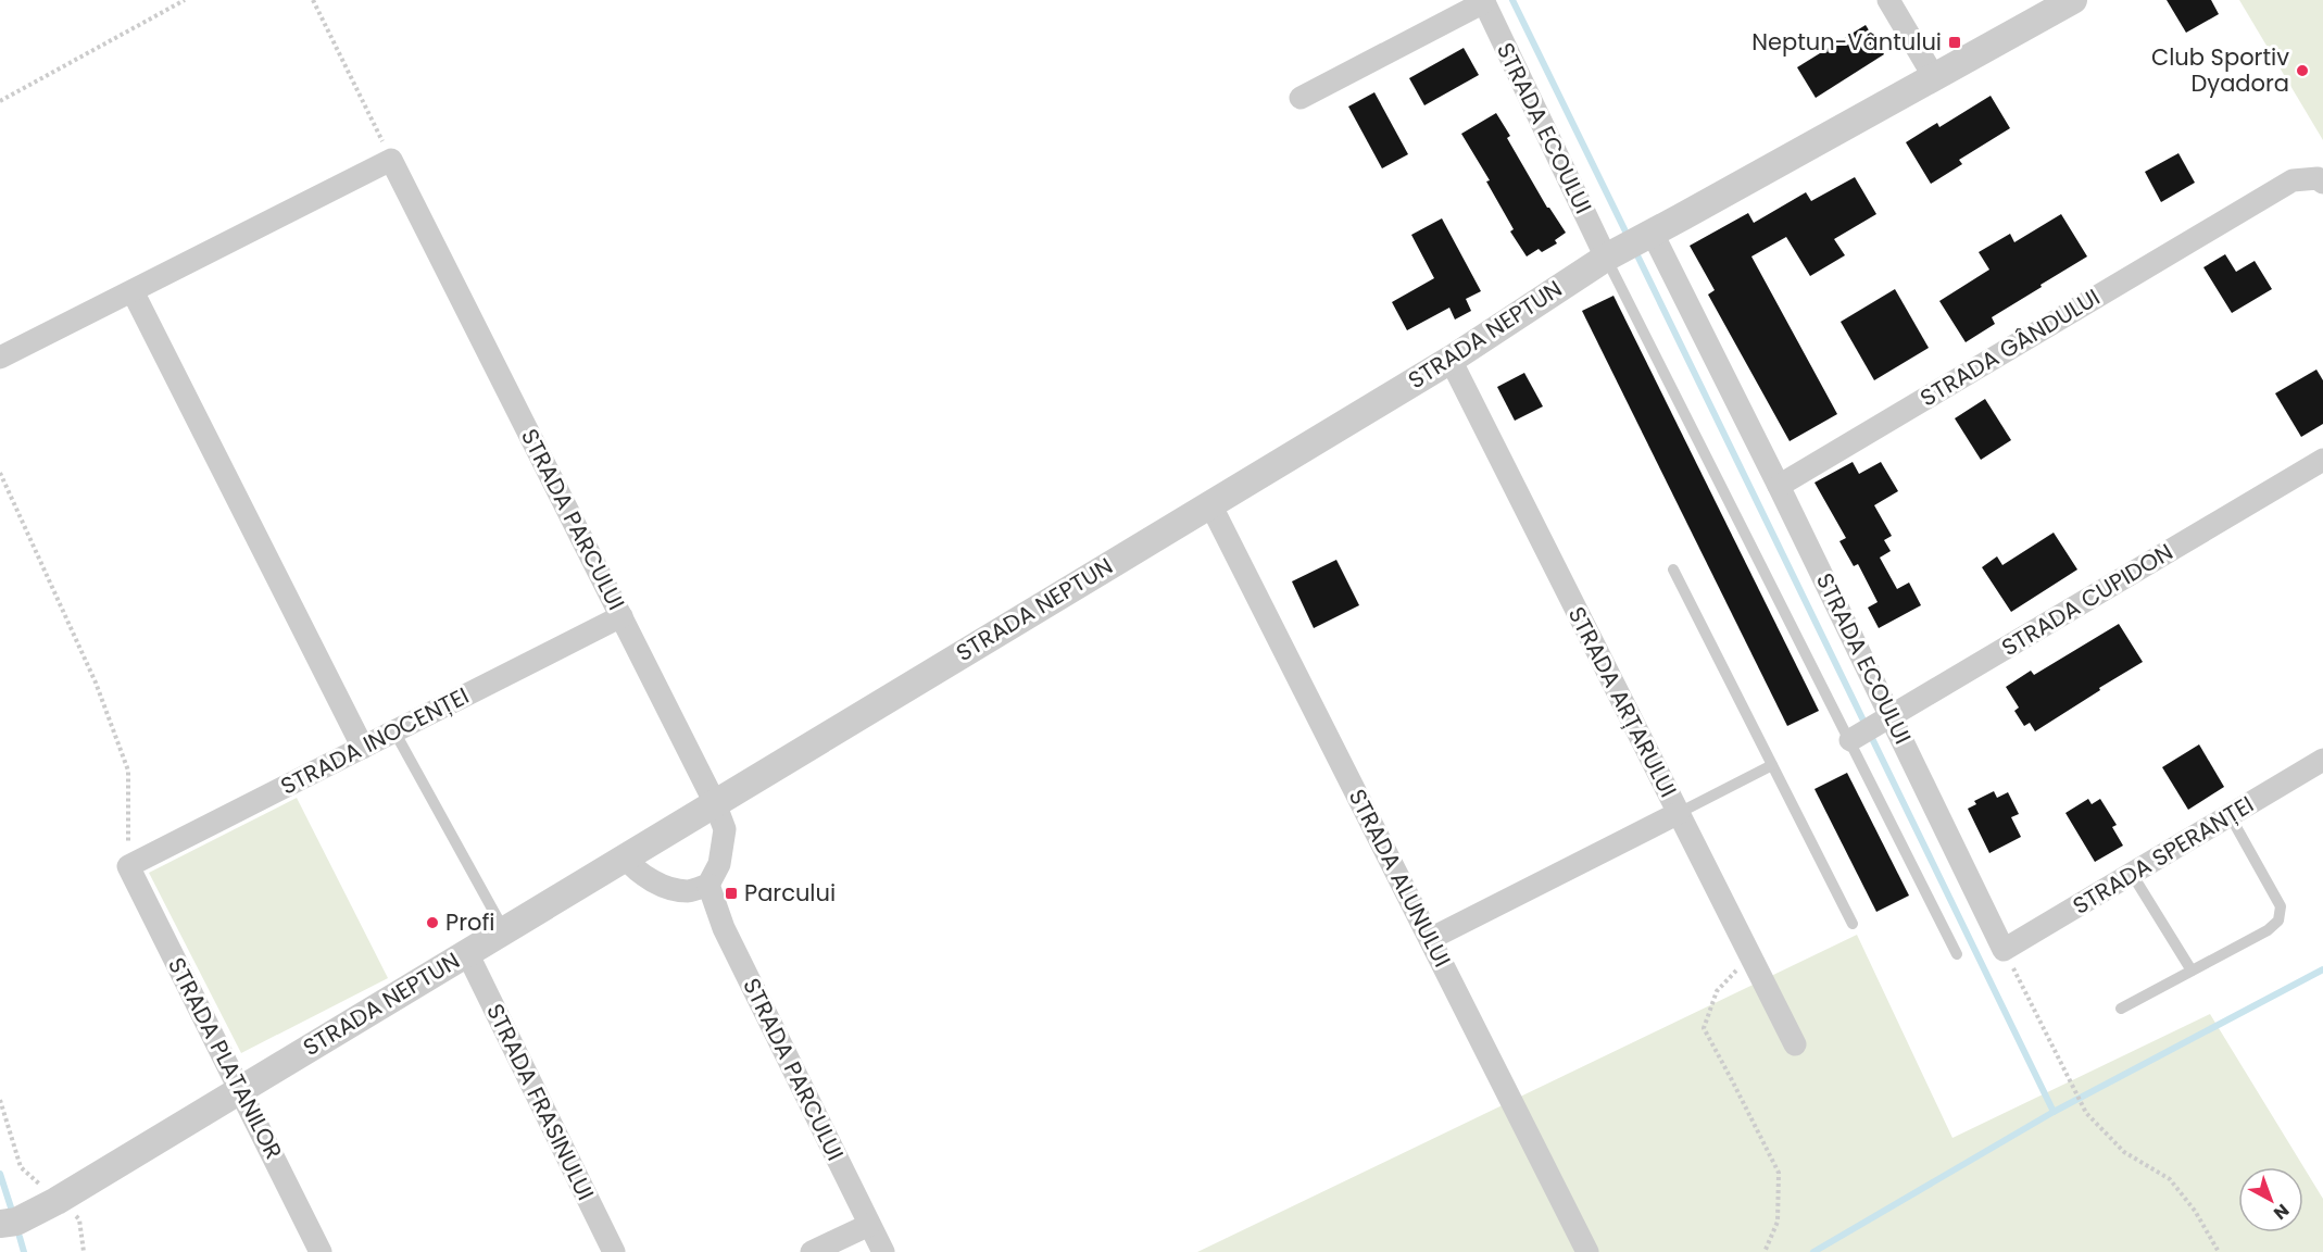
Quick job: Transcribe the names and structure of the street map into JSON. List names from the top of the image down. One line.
{"streets":{"street":["STRADA ECOULUI","STRADA NEPTUN","STRADA GÂNDULUI","STRADA PARCULUI","STRADA CUPIDON","STRADA ARȚARULUI","STRADA INOCENȚEI","STRADA SPERANȚEI","STRADA ALUNULUI","STRADA PLATANILOR","STRADA FRASINULUI"]},"crossings":[["STRADA ECOULUI","STRADA NEPTUN"],["STRADA ECOULUI","STRADA GÂNDULUI"],["STRADA ECOULUI","STRADA CUPIDON"],["STRADA ECOULUI","STRADA SPERANȚEI"],["STRADA NEPTUN","STRADA PARCULUI"],["STRADA NEPTUN","STRADA ARȚARULUI"],["STRADA NEPTUN","STRADA ALUNULUI"],["STRADA NEPTUN","STRADA PLATANILOR"],["STRADA NEPTUN","STRADA FRASINULUI"],["STRADA PARCULUI","STRADA INOCENȚEI"],["STRADA INOCENȚEI","STRADA PLATANILOR"]],"places":{"transit":["Neptun-Vântului","Parcului"],"other":["Club Sportiv Dyadora","Profi"]},"north":"bottom right"}
